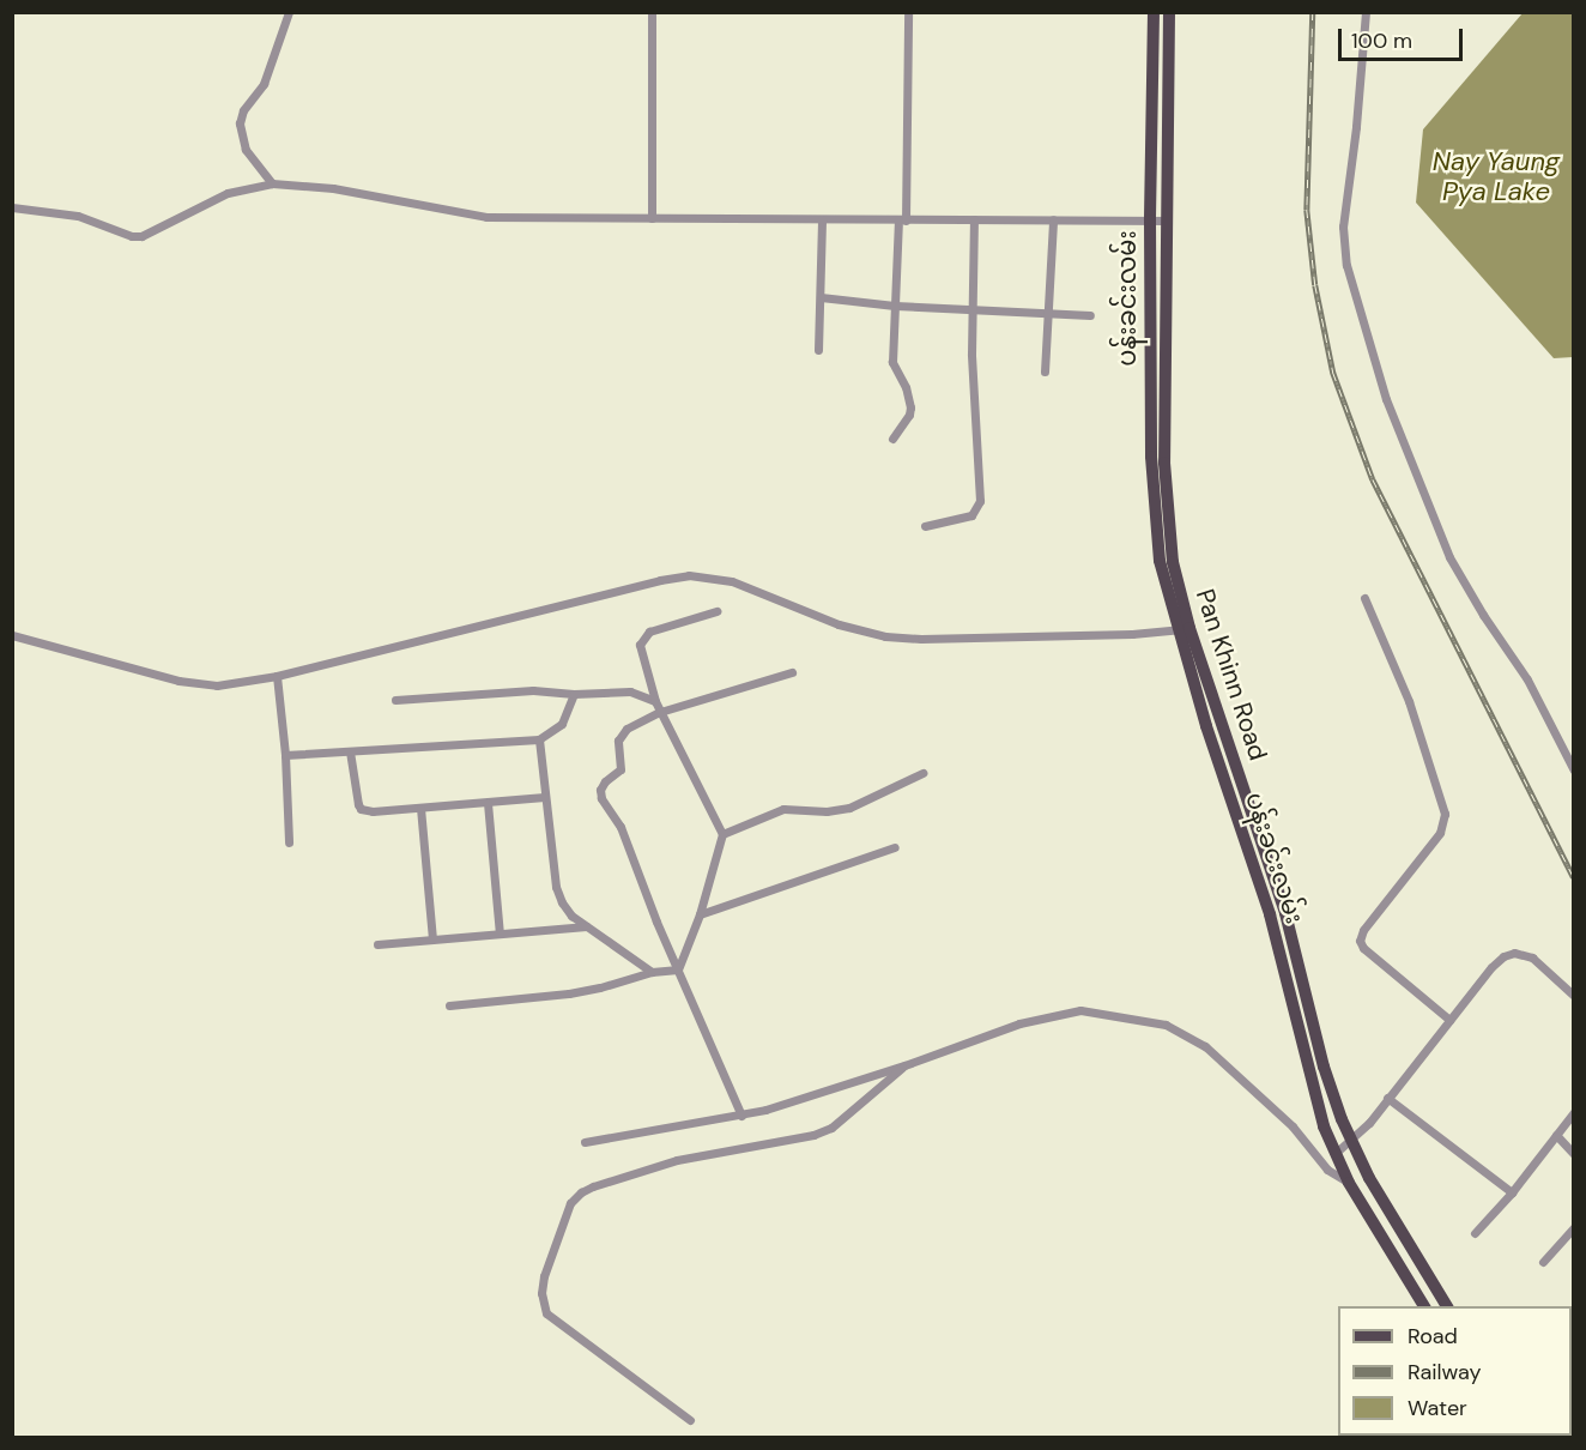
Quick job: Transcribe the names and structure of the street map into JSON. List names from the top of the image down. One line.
{"streets":{"main road":["ပန်းခင်းလမ်း","Pan Khinn Road"]},"crossings":[["ပန်းခင်းလမ်း","Pan Khinn Road"]],"water":["Nay Yaung Pya Lake"],"legend":["Road","Railway","Water"],"scale_bar":"100 m"}
